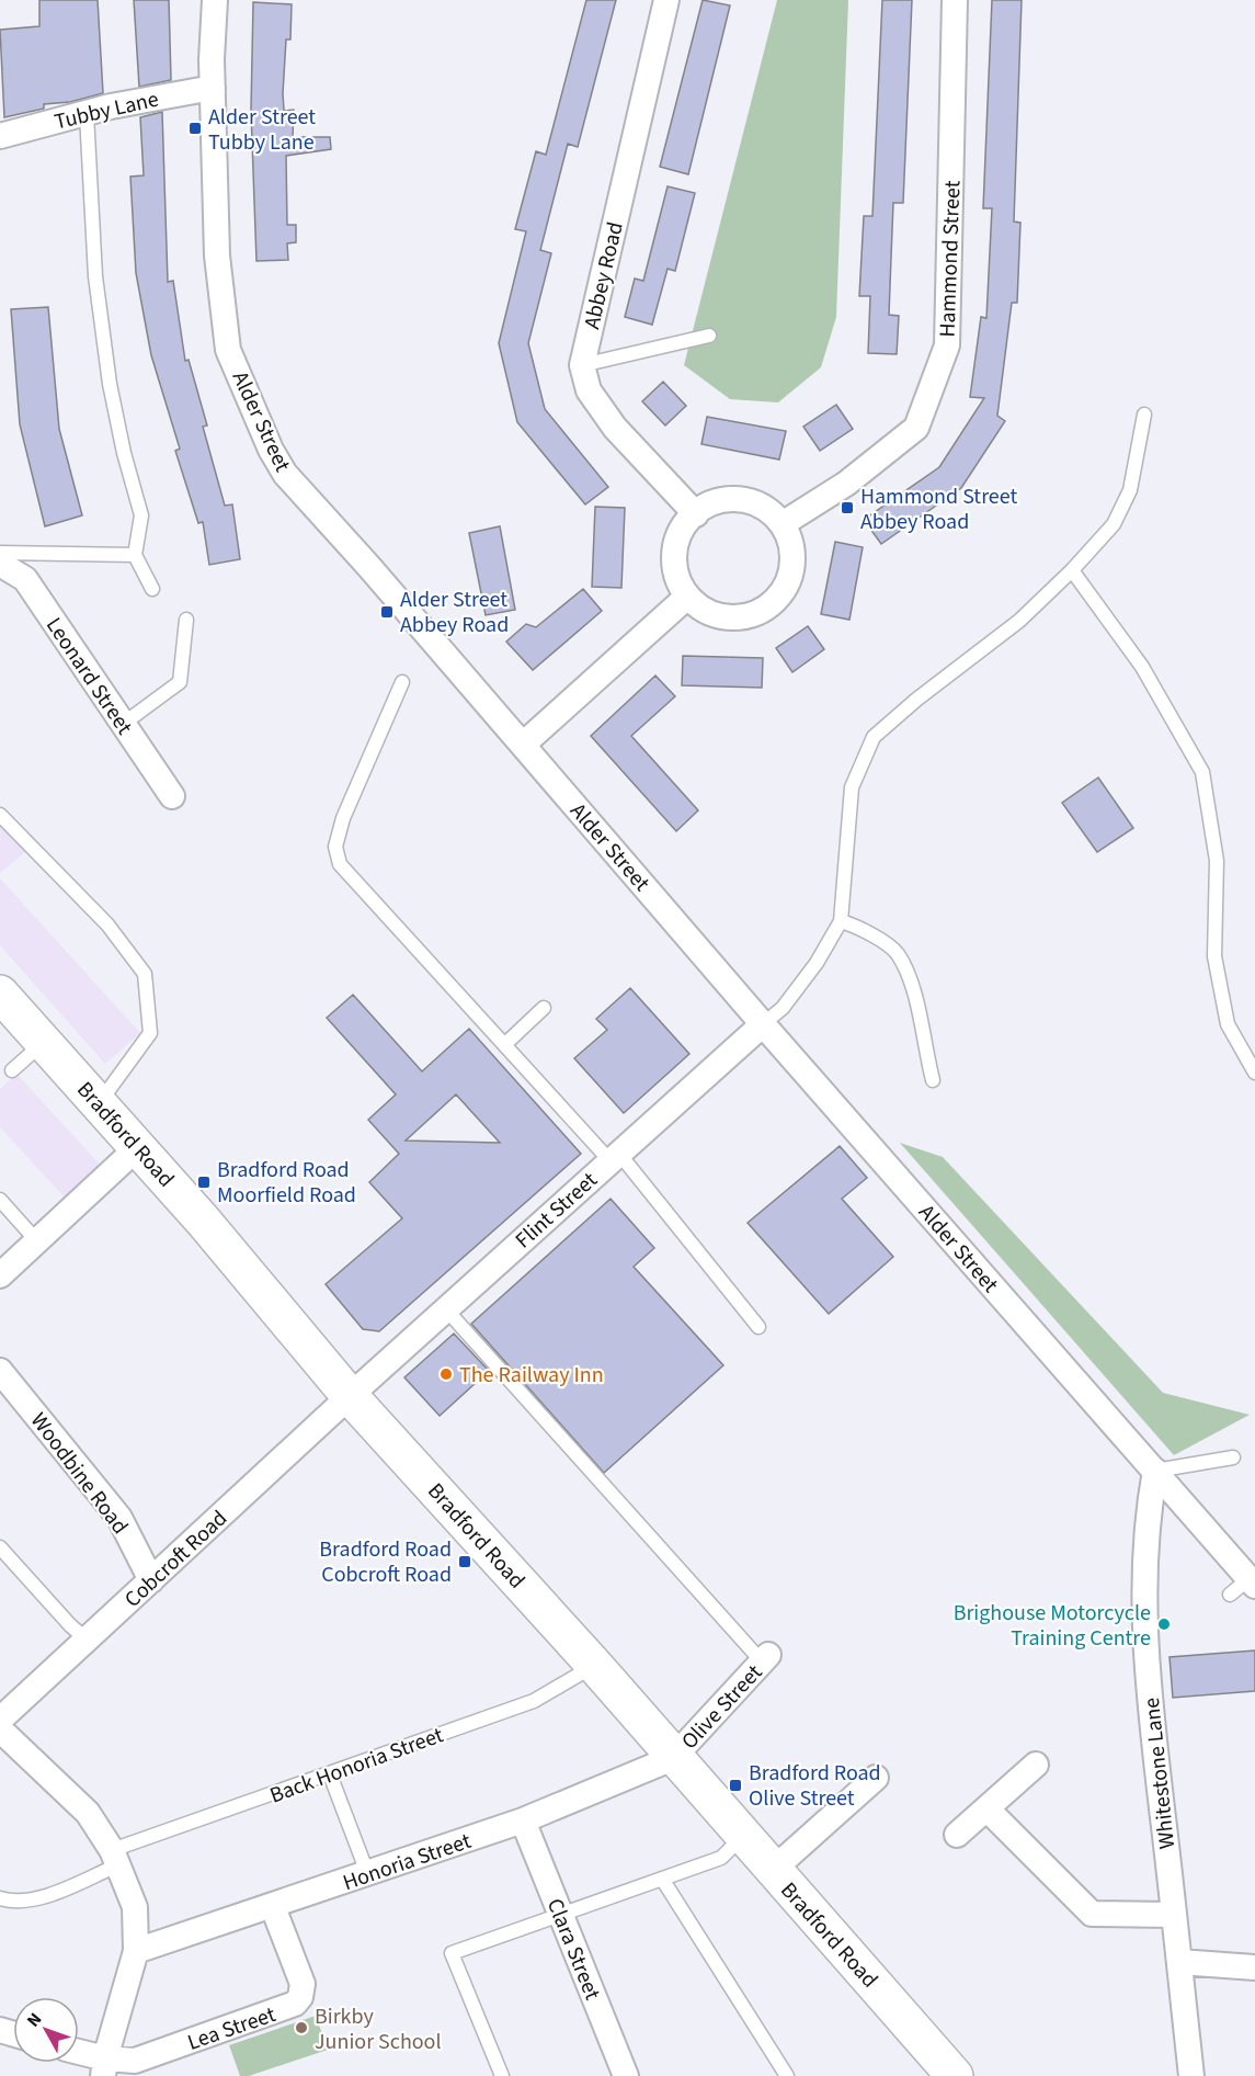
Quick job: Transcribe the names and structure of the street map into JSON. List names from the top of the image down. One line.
{"streets":{"main road":["Bradford Road"],"street":["Tubby Lane","Hammond Street","Abbey Road","Alder Street","Leonard Street","Flint Street","Woodbine Road","Cobcroft Road","Olive Street","Whitestone Lane","Honoria Street","Clara Street","Lea Street"],"lane":["Back Honoria Street"]},"crossings":[["Tubby Lane","Alder Street"],["Alder Street","Flint Street"],["Alder Street","Whitestone Lane"],["Bradford Road","Flint Street"],["Bradford Road","Cobcroft Road"],["Bradford Road","Olive Street"],["Bradford Road","Back Honoria Street"],["Bradford Road","Honoria Street"],["Flint Street","Cobcroft Road"],["Woodbine Road","Cobcroft Road"],["Olive Street","Honoria Street"],["Honoria Street","Clara Street"],["Honoria Street","Lea Street"]],"places":{"transit":["Alder Street Tubby Lane","Hammond Street Abbey Road","Alder Street Abbey Road","Bradford Road Moorfield Road","Bradford Road Cobcroft Road","Bradford Road Olive Street"],"other":["The Railway Inn","Brighouse Motorcycle Training Centre","Birkby Junior School"]},"north":"top left"}
